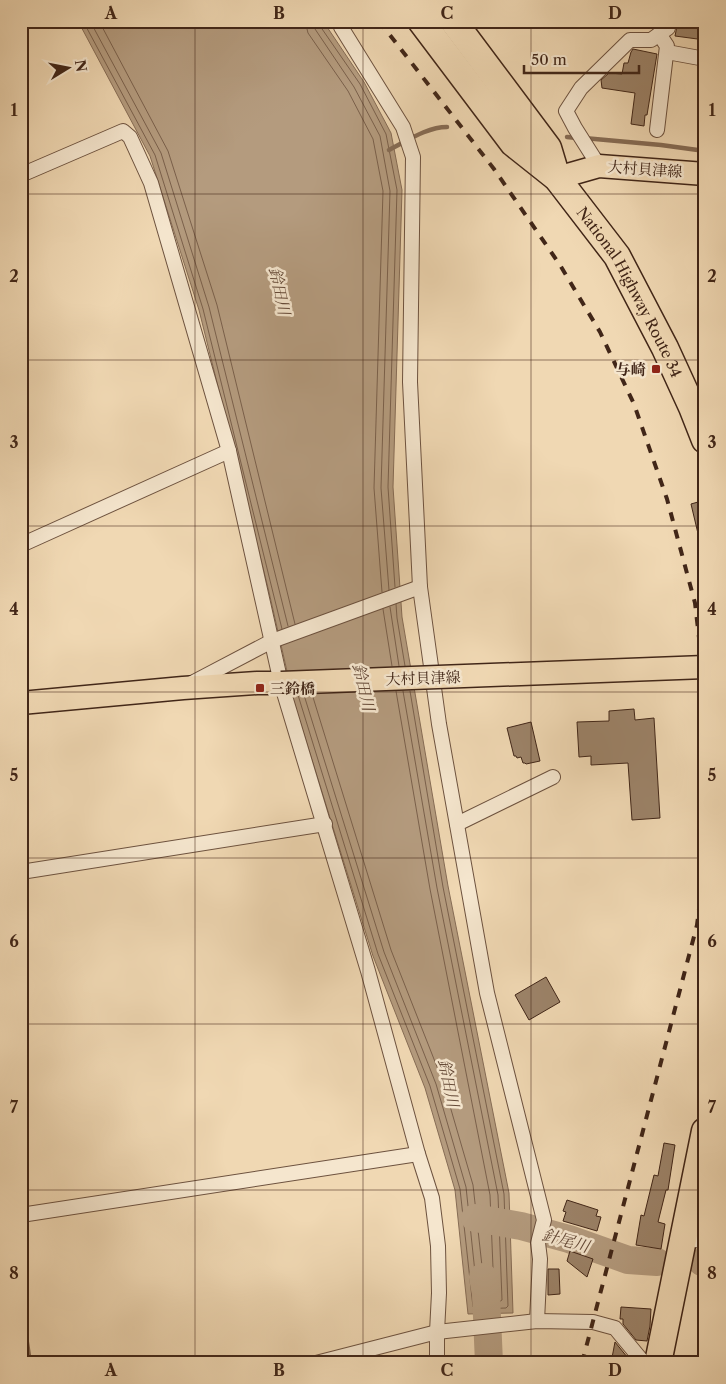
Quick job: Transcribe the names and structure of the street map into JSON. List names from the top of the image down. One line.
{"streets":{"highway":["National Highway Route 34"],"main road":["大村貝津線"]},"crossings":[["大村貝津線","National Highway Route 34"]],"water":["鈴田川","針尾川"],"places":{"transit":["与崎","三鈴橋"]},"scale_bar":"50 m","north":"right","grid":{"columns":["A","B","C","D"],"rows":["1","2","3","4","5","6","7","8"]}}
